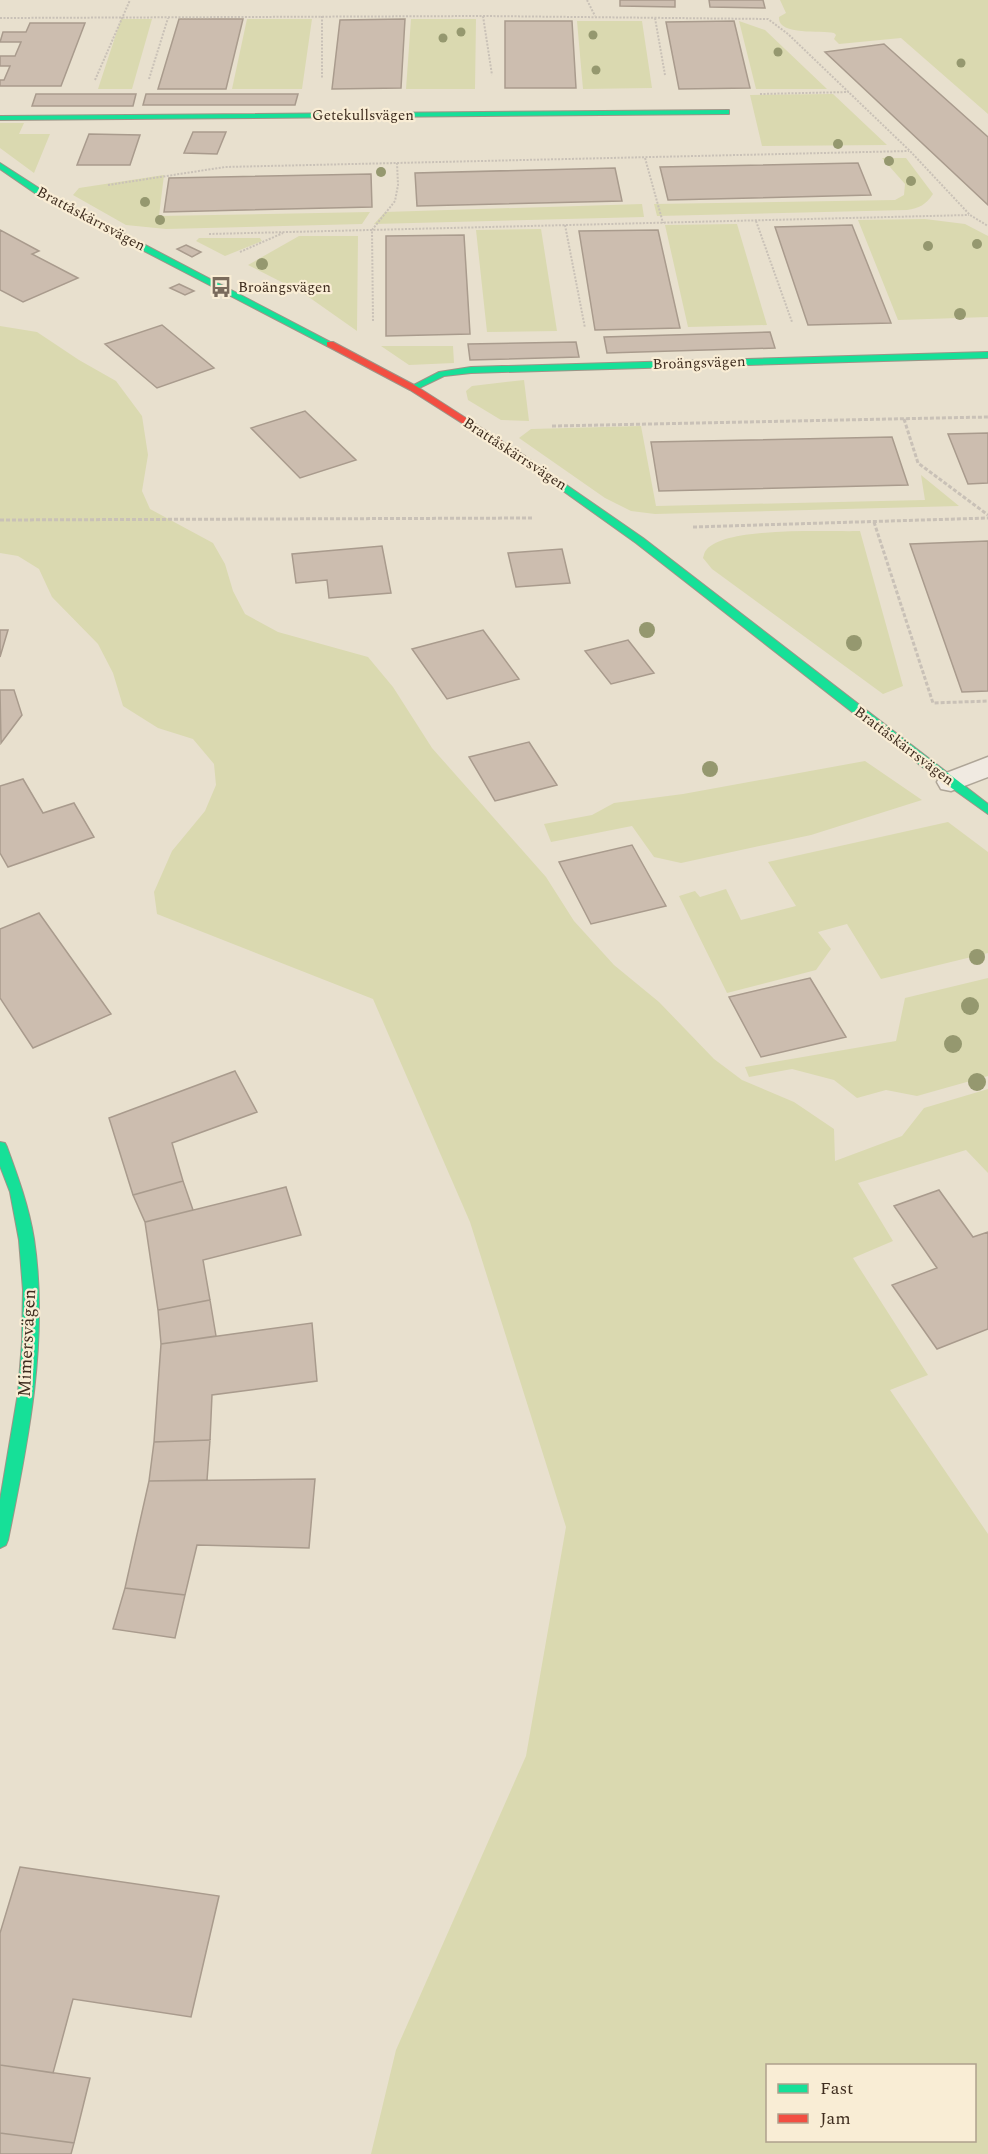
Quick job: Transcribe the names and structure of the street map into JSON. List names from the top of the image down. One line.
{"streets":{"street":["Getekullsvägen","Brattåskärrsvägen","Broängsvägen","Mimersvägen"]},"crossings":[["Brattåskärrsvägen","Broängsvägen"]],"places":{"bus stop":["Broängsvägen"]},"legend":["Fast","Jam"]}
